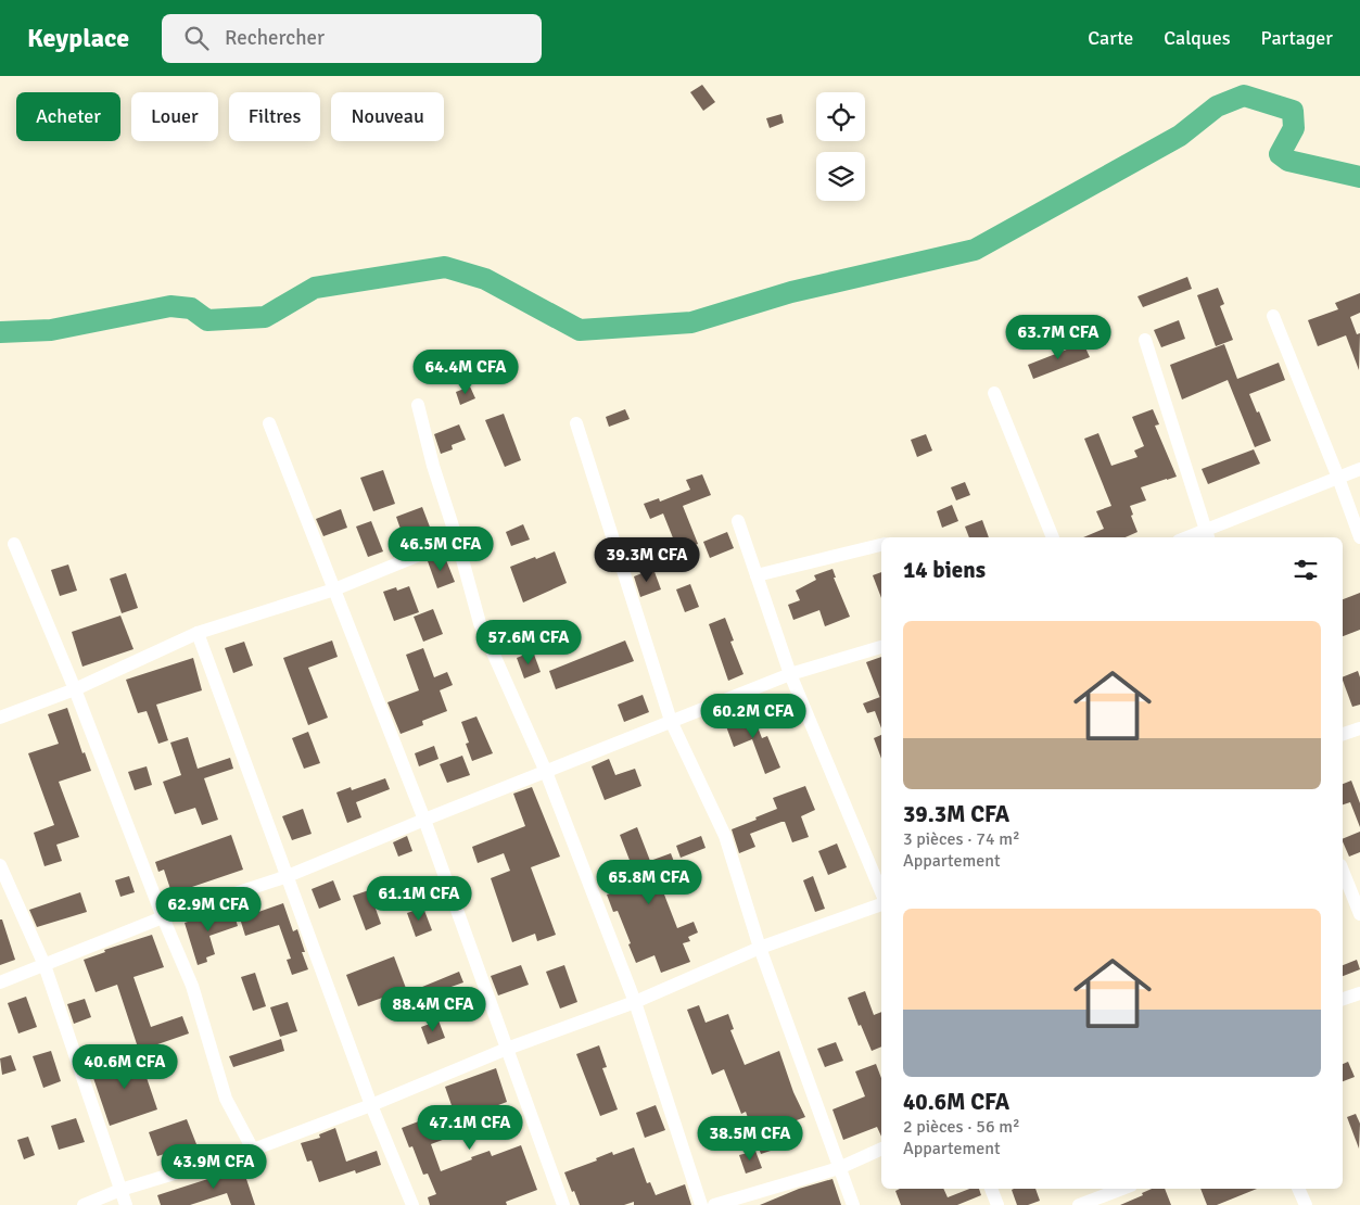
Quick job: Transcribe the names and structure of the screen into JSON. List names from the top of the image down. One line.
{"page":{"header":"Keyplace","search":"Rechercher","nav":["Carte","Calques","Partager"],"chip":["Acheter","Louer","Filtres","Nouveau"],"price":["63.7M CFA","64.4M CFA","46.5M CFA","39.3M CFA","57.6M CFA","60.2M CFA","65.8M CFA","61.1M CFA","62.9M CFA","88.4M CFA","40.6M CFA","47.1M CFA","38.5M CFA","43.9M CFA"],"heading":"14 biens","list":[{"name":"39.3M CFA","note":"3 pièces · 74 m² · Appartement"},{"name":"40.6M CFA","note":"2 pièces · 56 m² · Appartement"}]}}
